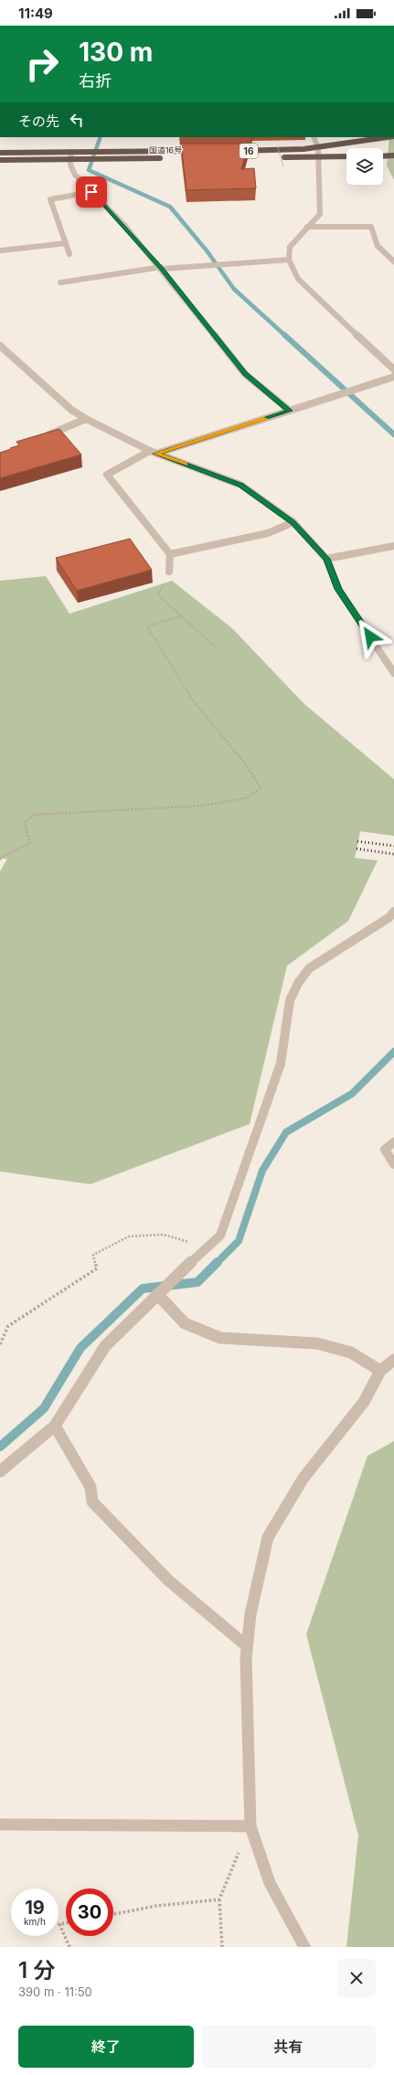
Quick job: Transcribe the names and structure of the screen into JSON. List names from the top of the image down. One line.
{"streets":{"highway":["国道16号","16"]},"page":{"status":"11:49","turn":["130 m","右折"],"then":"その先","speed":"19 km/h","limit":"30","heading":["1 分","390 m · 11:50"],"buttons":["終了","共有"]}}
